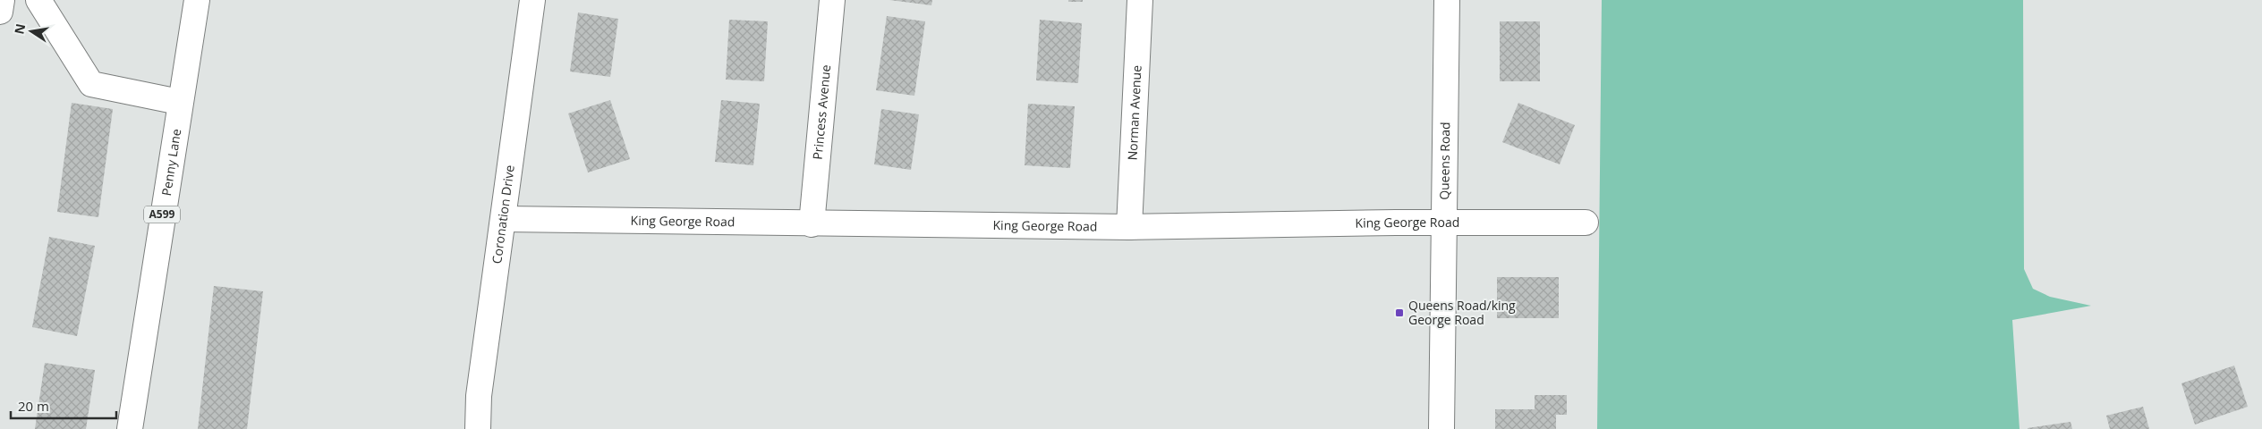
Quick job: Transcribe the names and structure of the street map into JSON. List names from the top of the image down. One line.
{"streets":{"street":["Princess Avenue","Norman Avenue","Queens Road","Penny Lane","A599","Coronation Drive","King George Road"]},"crossings":[["Princess Avenue","King George Road"],["Norman Avenue","King George Road"],["Queens Road","King George Road"],["Coronation Drive","King George Road"]],"places":{"transit":["Queens Road/king George Road"]},"scale_bar":"20 m","north":"left"}
